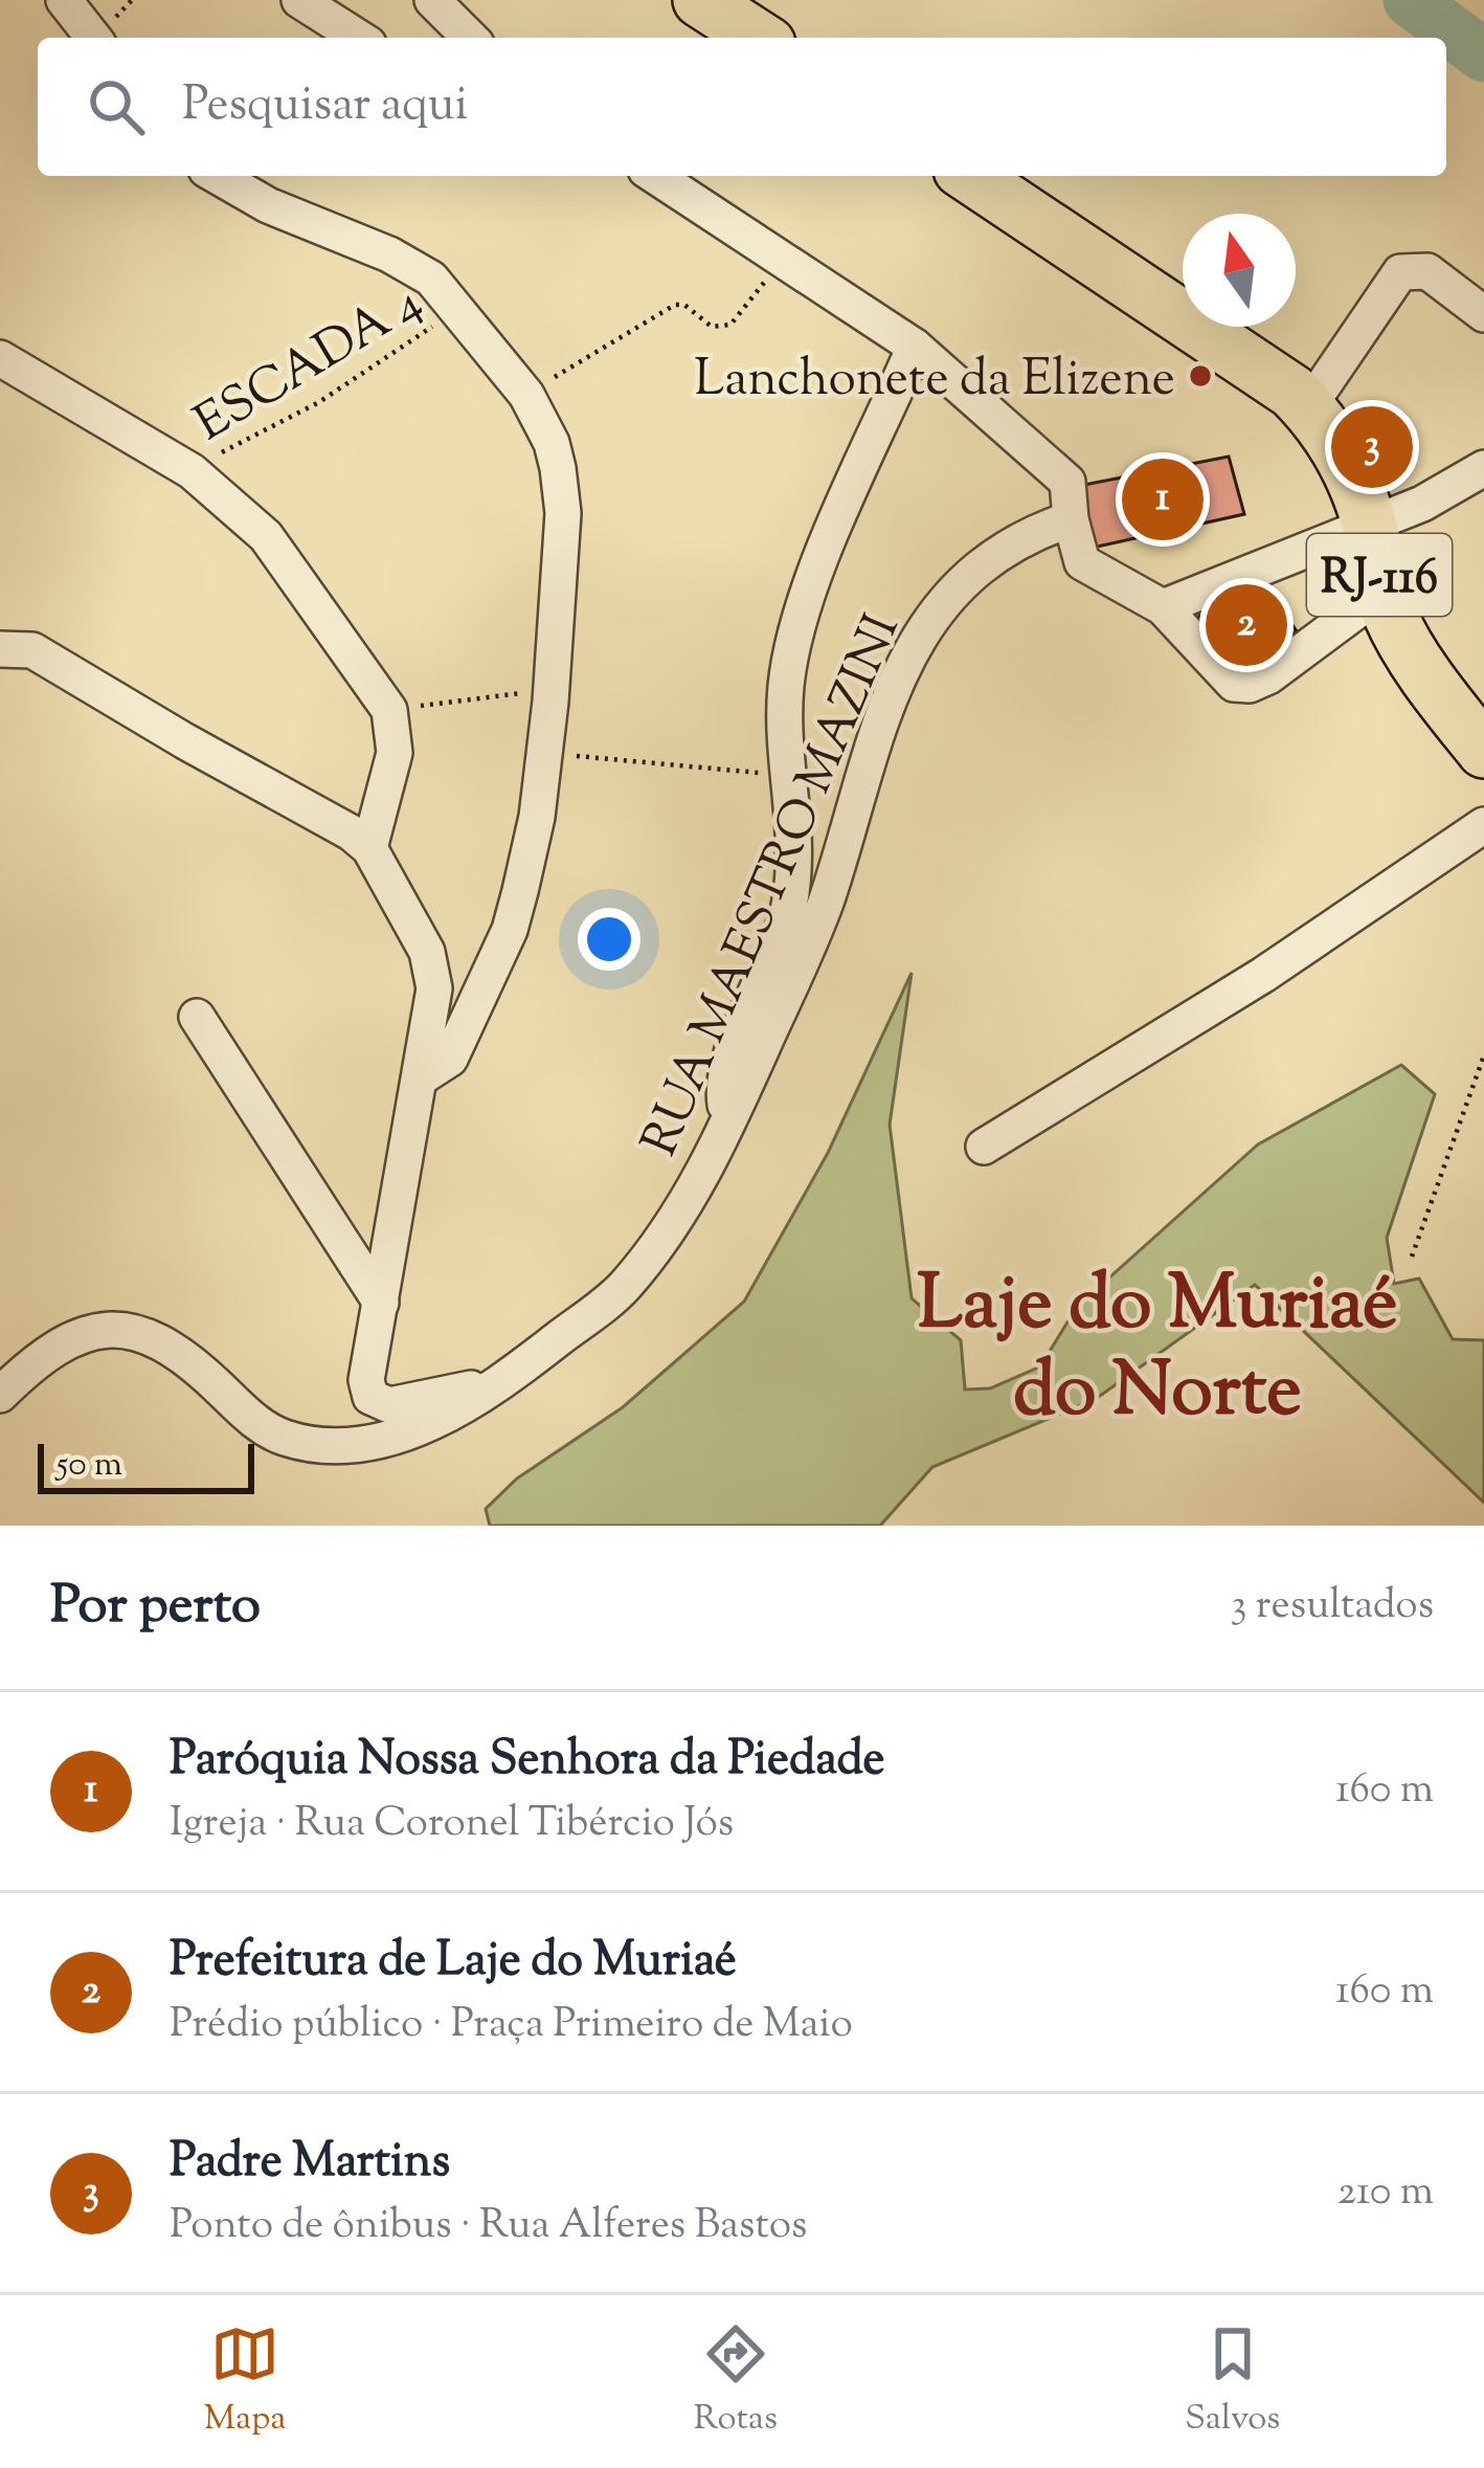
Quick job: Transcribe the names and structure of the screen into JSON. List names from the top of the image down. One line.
{"streets":{"main road":["RJ-116"],"street":["RUA MAESTRO MAZINI"],"path":["ESCADA 4"]},"districts":["Laje do Muriaé do Norte"],"places":["Lanchonete da Elizene"],"scale_bar":"50 m","north":"top","page":{"search":"Pesquisar aqui","pins":["3","1","2"],"scale":"50 m","heading":["Por perto","3 resultados"],"list":[{"mark":"1","name":"Paróquia Nossa Senhora da Piedade","note":"Igreja · Rua Coronel Tibércio Jós","value":"160 m"},{"mark":"2","name":"Prefeitura de Laje do Muriaé","note":"Prédio público · Praça Primeiro de Maio","value":"160 m"},{"mark":"3","name":"Padre Martins","note":"Ponto de ônibus · Rua Alferes Bastos","value":"210 m"}],"nav":["Mapa","Rotas","Salvos"]}}
